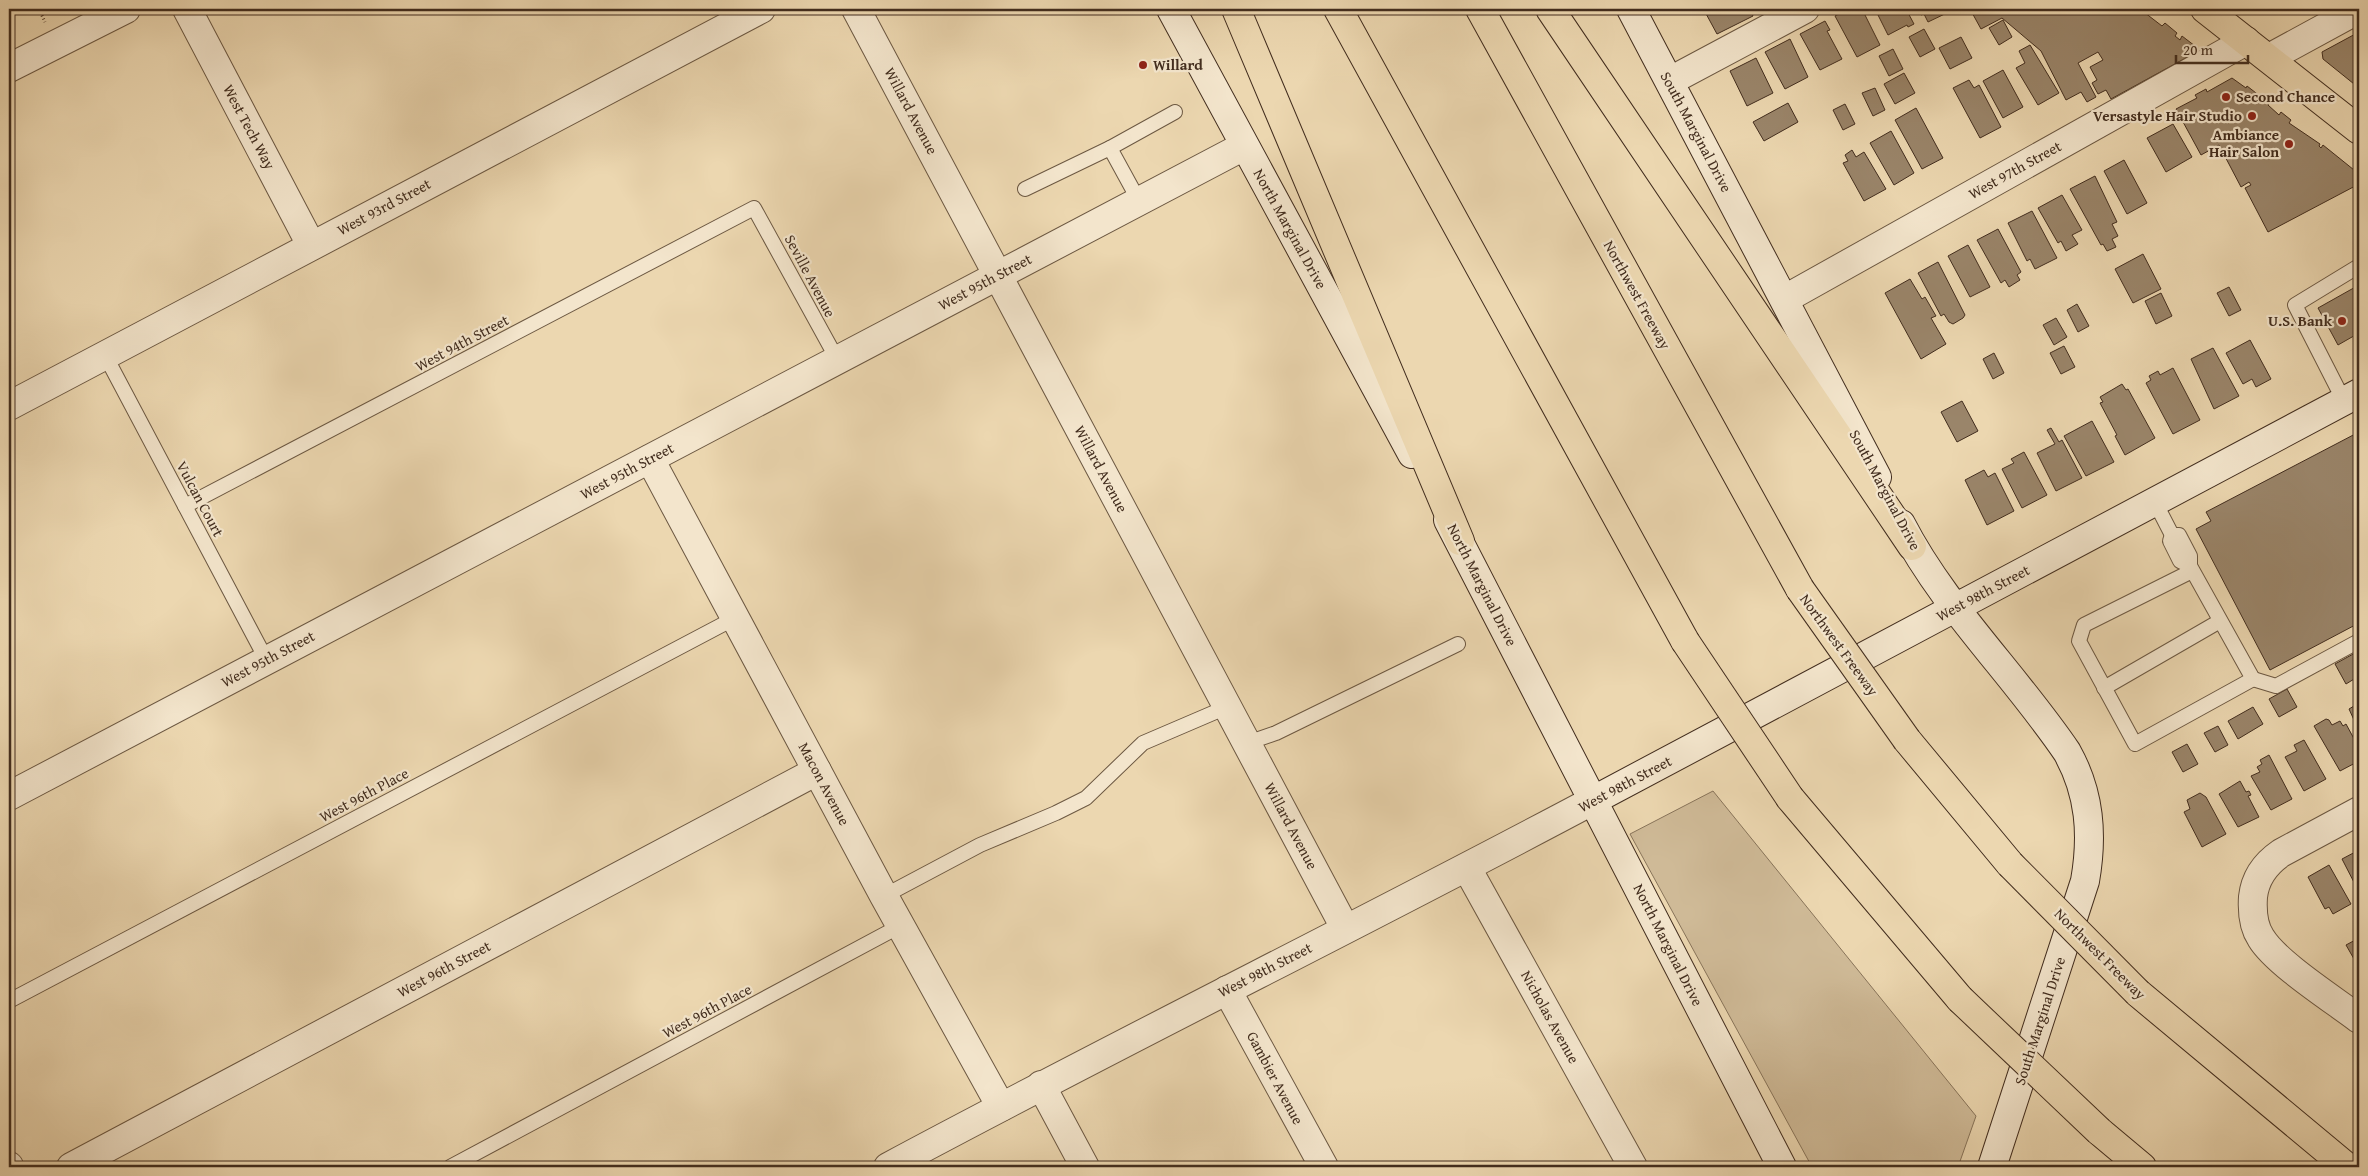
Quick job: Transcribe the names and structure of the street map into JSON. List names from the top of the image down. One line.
{"streets":{"main road":["Northwest Freeway"],"street":["Willard Avenue","West Tech Way","South Marginal Drive","West 97th Street","West 93rd Street","North Marginal Drive","West 95th Street","West 98th Street","Macon Avenue","West 96th Street","Nicholas Avenue","Gambier Avenue"],"lane":["Seville Avenue","West 94th Street","Vulcan Court","West 96th Place"]},"crossings":[["Willard Avenue","West 95th Street"],["Willard Avenue","West 98th Street"],["West Tech Way","West 93rd Street"],["South Marginal Drive","West 97th Street"],["South Marginal Drive","West 98th Street"],["West 93rd Street","Vulcan Court"],["North Marginal Drive","West 95th Street"],["North Marginal Drive","West 98th Street"],["Seville Avenue","West 95th Street"],["Seville Avenue","West 94th Street"],["West 95th Street","Vulcan Court"],["West 95th Street","Macon Avenue"],["West 94th Street","Vulcan Court"],["West 98th Street","Macon Avenue"],["West 98th Street","Nicholas Avenue"],["West 98th Street","Gambier Avenue"],["Macon Avenue","West 96th Place"],["Macon Avenue","West 96th Street"]],"places":["Willard","Second Chance","Versastyle Hair Studio","Ambiance Hair Salon","U.S. Bank"],"scale_bar":"20 m"}
